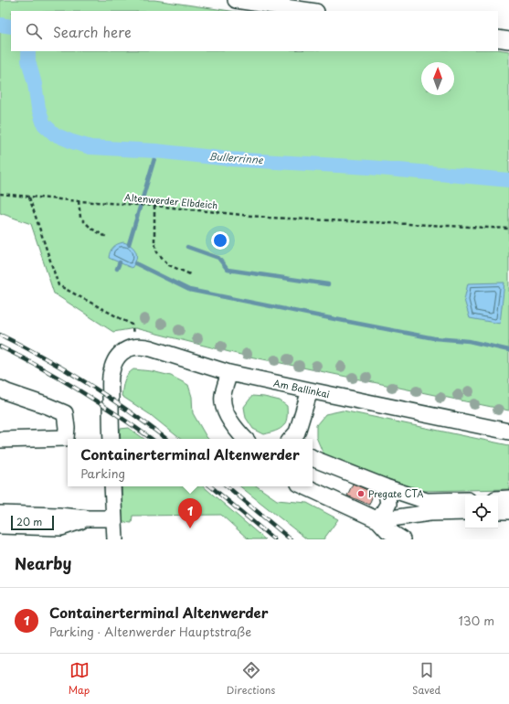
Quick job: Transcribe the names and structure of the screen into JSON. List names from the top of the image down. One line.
{"streets":{"street":["Am Ballinkai"],"path":["Altenwerder Elbdeich"]},"water":["Bullerrinne"],"places":["Pregate CTA"],"scale_bar":"20 m","north":"top","page":{"search":"Search here","popup":["Containerterminal Altenwerder","Parking"],"pins":"1","scale":"20 m","heading":"Nearby","list":[{"mark":"1","name":"Containerterminal Altenwerder","note":"Parking · Altenwerder Hauptstraße","value":"130 m"}],"nav":["Map","Directions","Saved"]}}
